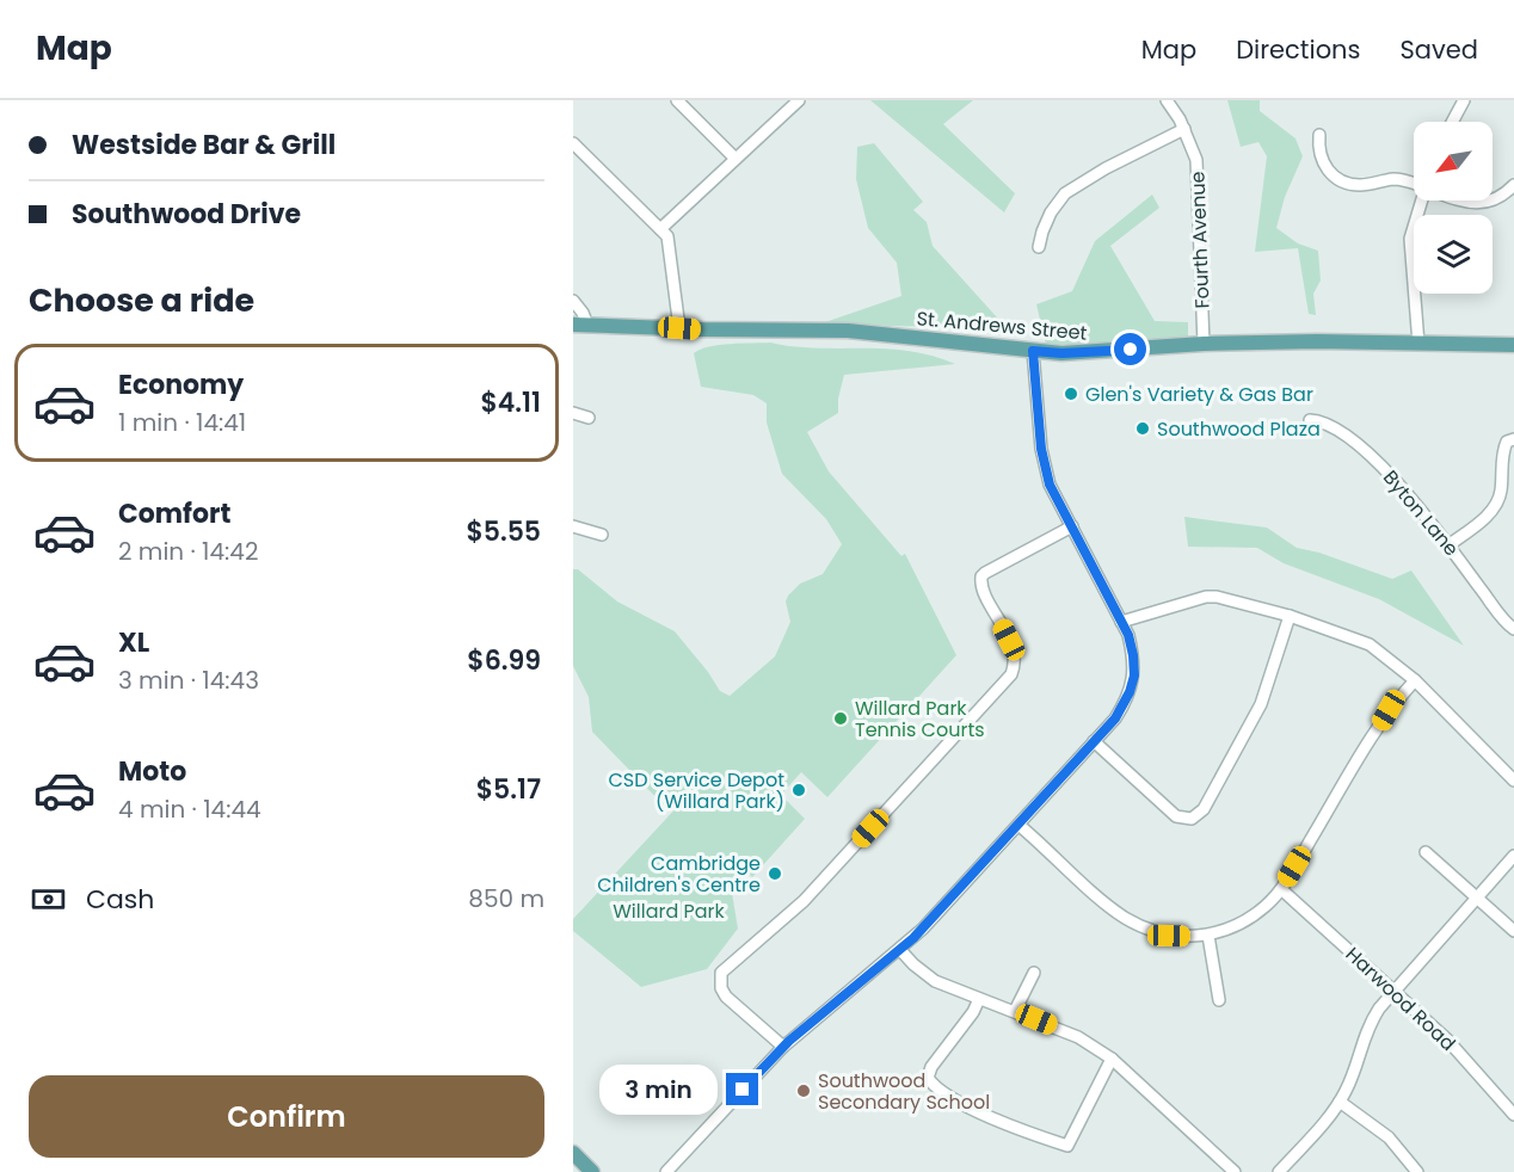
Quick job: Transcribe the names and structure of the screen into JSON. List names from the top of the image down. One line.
{"streets":{"main road":["St. Andrews Street"],"street":["Fourth Avenue","Byton Lane","Harwood Road"]},"crossings":[["Fourth Avenue","St. Andrews Street"]],"parks":["Willard Park"],"places":["Glen's Variety & Gas Bar","Southwood Plaza","Willard Park Tennis Courts","CSD Service Depot (Willard Park)","Cambridge Children's Centre","Southwood Secondary School"],"north":"bottom left","page":{"header":"Map","nav":["Map","Directions","Saved"],"banner":["Westside Bar & Grill","Southwood Drive"],"heading":"Choose a ride","list":[{"name":"Economy","note":"1 min · 14:41","value":"$4.11"},{"name":"Comfort","note":"2 min · 14:42","value":"$5.55"},{"name":"XL","note":"3 min · 14:43","value":"$6.99"},{"name":"Moto","note":"4 min · 14:44","value":"$5.17"}],"pay":["Cash","850 m"],"buttons":"Confirm","bubble":"3 min"}}
